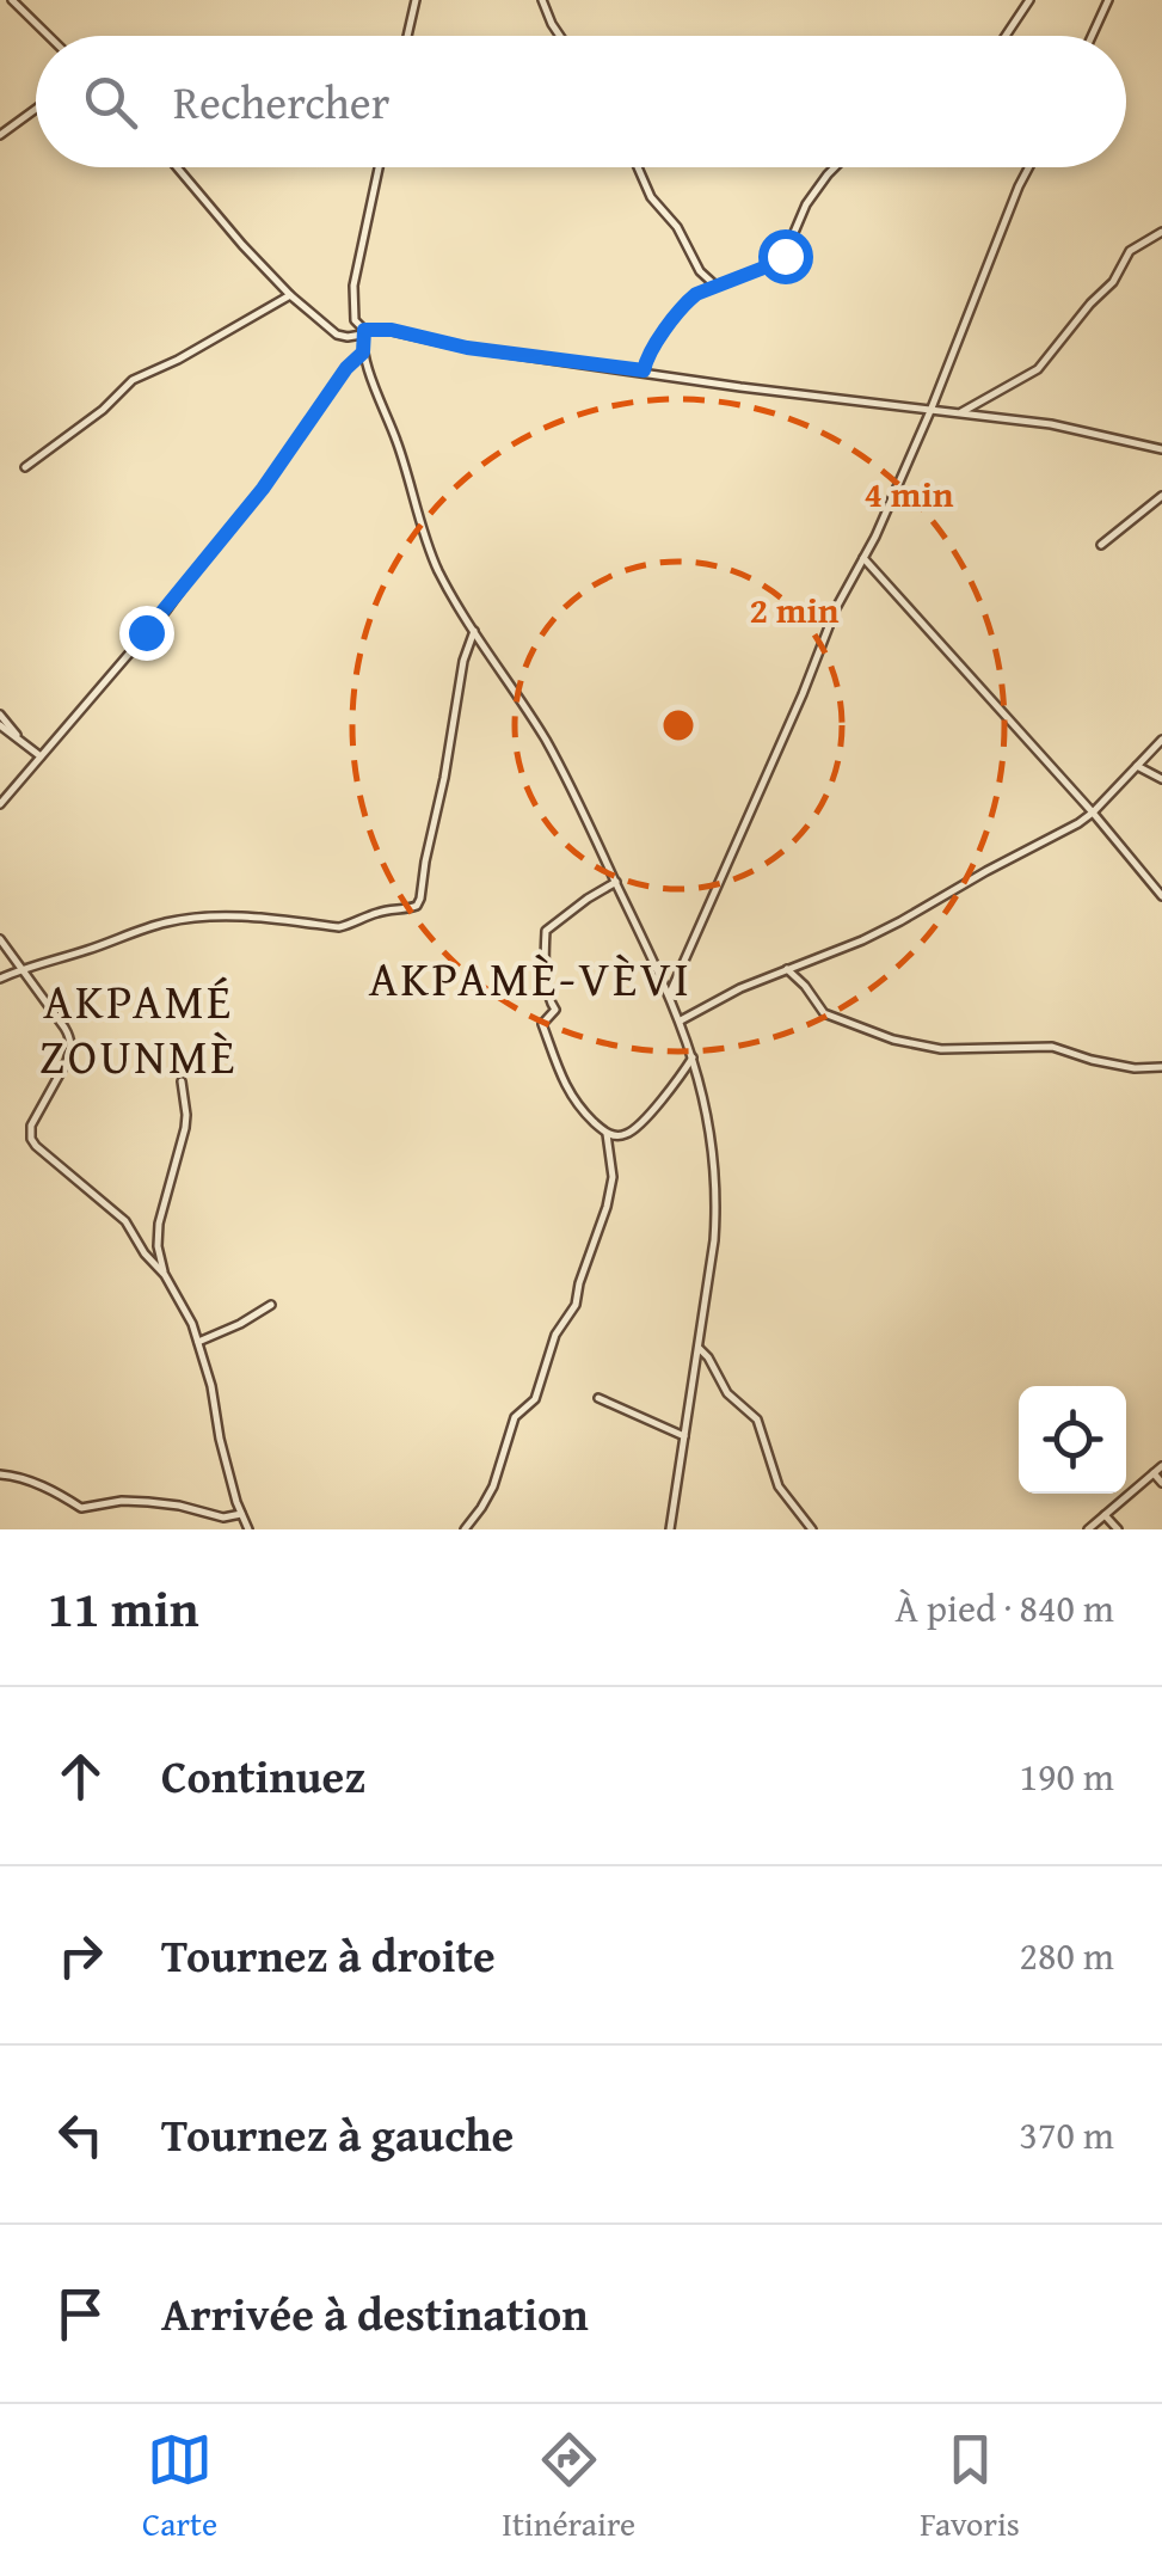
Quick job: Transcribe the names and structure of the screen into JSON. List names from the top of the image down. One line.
{"districts":["AKPAMÈ-VÈVI","AKPAMÉ ZOUNMÈ"],"page":{"search":"Rechercher","heading":["11 min","À pied · 840 m"],"list":[["Continuez","190 m"],["Tournez à droite","280 m"],["Tournez à gauche","370 m"],"Arrivée à destination"],"nav":["Carte","Itinéraire","Favoris"]},"rings":["4 min","2 min"]}
